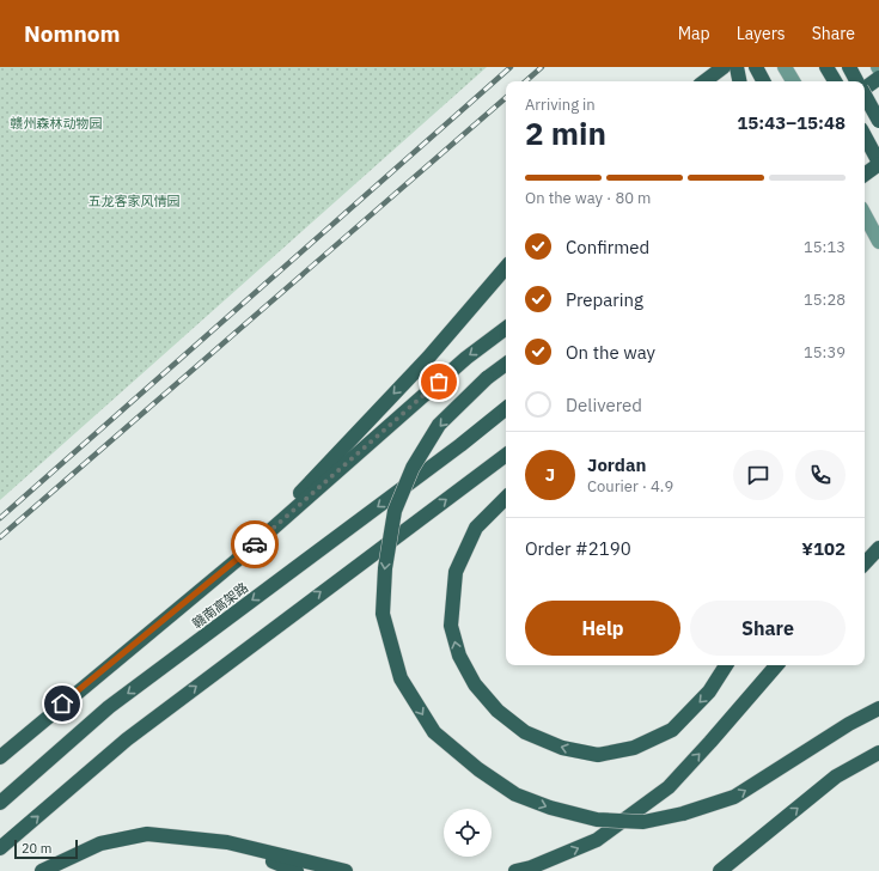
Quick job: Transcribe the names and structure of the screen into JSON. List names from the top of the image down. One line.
{"streets":{"highway":["赣南高架路"]},"parks":["赣州森林动物园","五龙客家风情园"],"scale_bar":"20 m","page":{"header":"Nomnom","nav":["Map","Layers","Share"],"heading":["2 min","Arriving in","15:43–15:48"],"panel":["Jordan","Courier · 4.9","Order #2190","¥102"],"bar":"On the way · 80 m","list":[["Confirmed","15:13"],["Preparing","15:28"],["On the way","15:39"],"Delivered"],"round":"J","buttons":["Help","Share"],"scale":"20 m"}}
